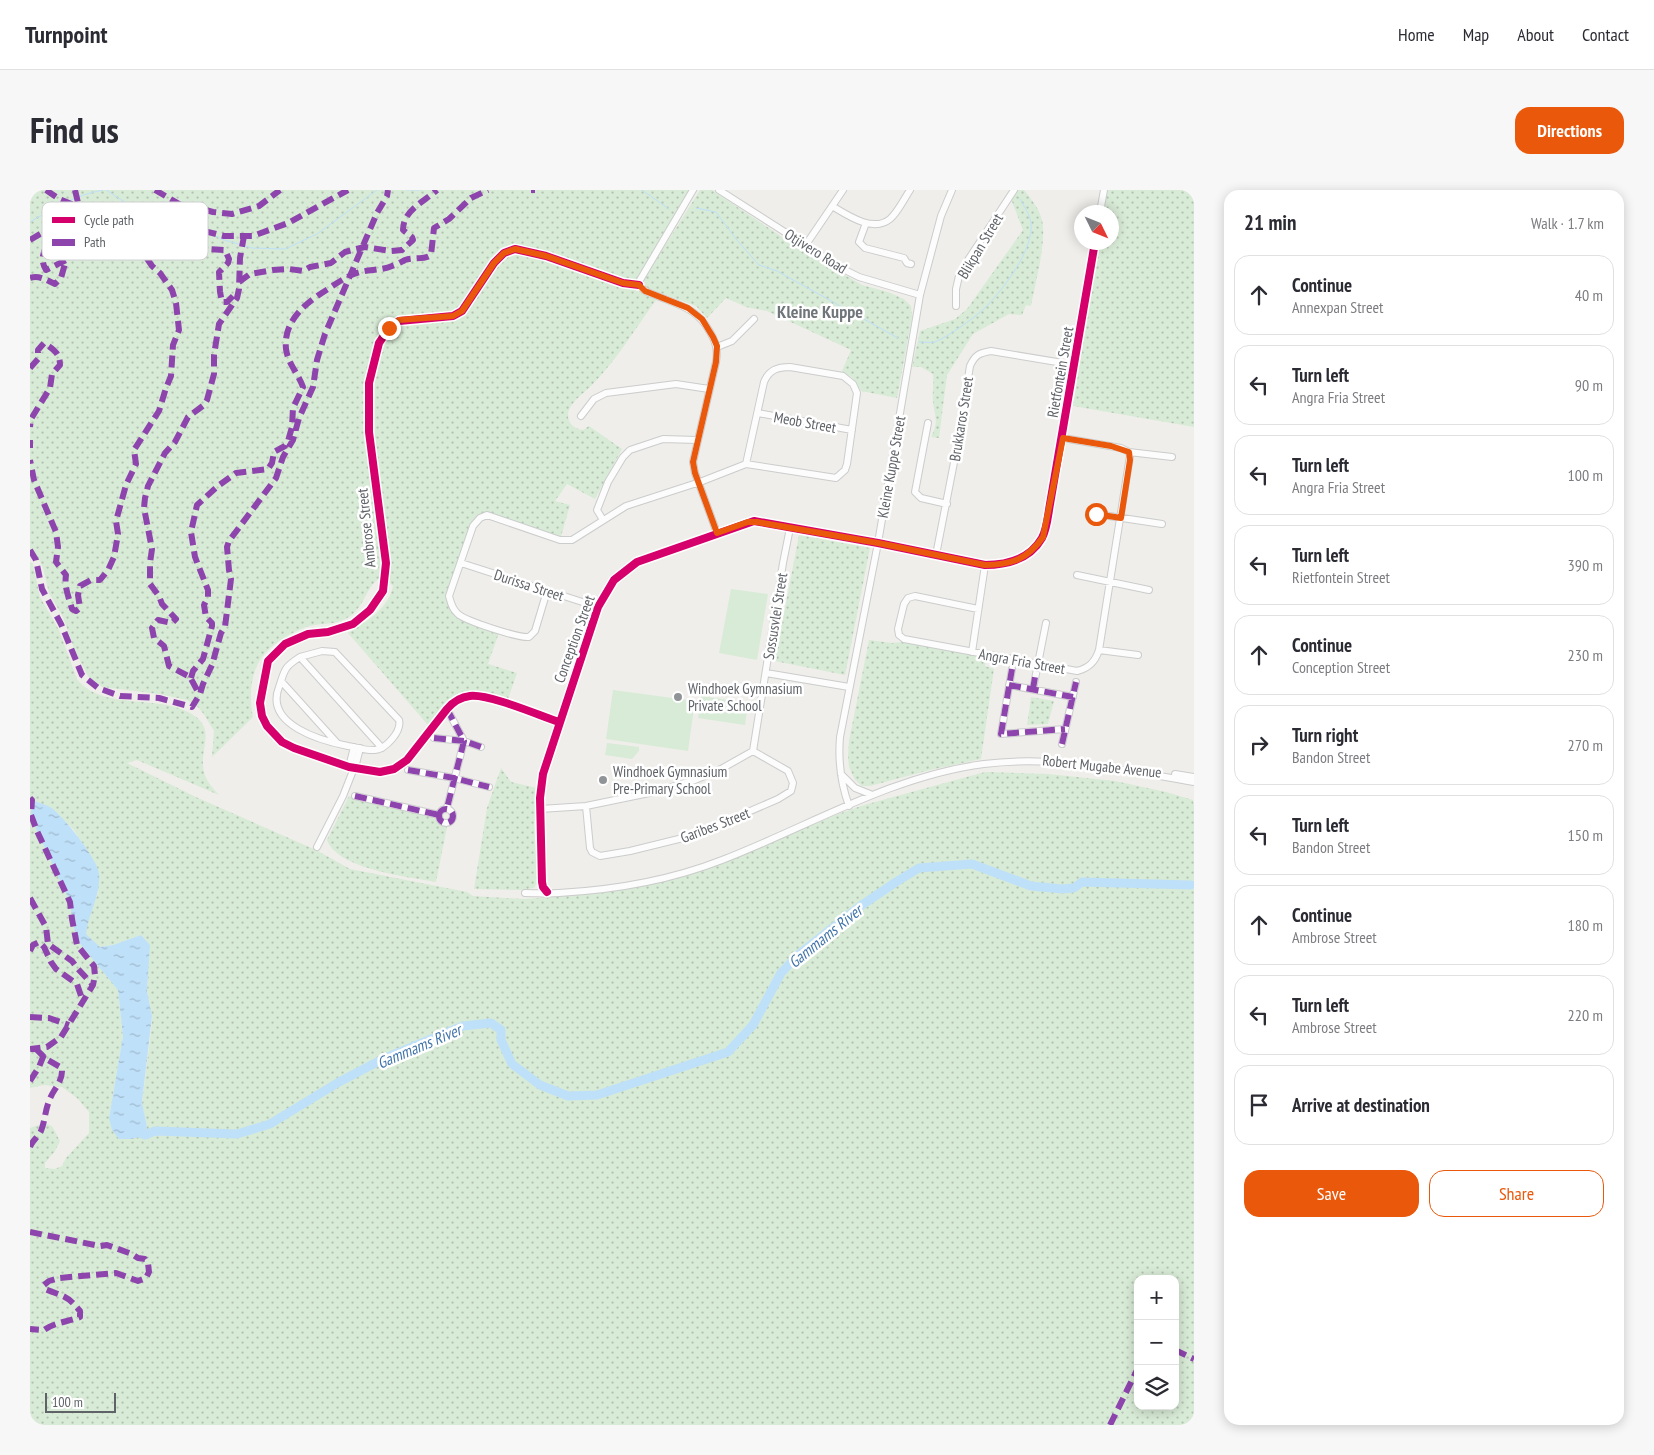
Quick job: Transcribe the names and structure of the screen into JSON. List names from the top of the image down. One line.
{"streets":{"street":["Blikpan Street","Otjivero Road","Rietfontein Street","Brukkaros Street","Meob Street","Kleine Kuppe Street","Ambrose Street","Durissa Street","Sossusvlei Street","Conception Street","Angra Fria Street","Robert Mugabe Avenue","Garibes Street"]},"crossings":[["Otjivero Road","Kleine Kuppe Street"],["Rietfontein Street","Brukkaros Street"],["Rietfontein Street","Kleine Kuppe Street"],["Rietfontein Street","Conception Street"],["Kleine Kuppe Street","Conception Street"],["Kleine Kuppe Street","Robert Mugabe Avenue"],["Ambrose Street","Conception Street"],["Durissa Street","Conception Street"],["Sossusvlei Street","Conception Street"],["Sossusvlei Street","Garibes Street"],["Conception Street","Robert Mugabe Avenue"]],"districts":["Kleine Kuppe"],"water":["Gammams River"],"places":["Windhoek Gymnasium Private School","Windhoek Gymnasium Pre-Primary School"],"legend":["Cycle path","Path"],"scale_bar":"100 m","north":"bottom right","page":{"header":"Turnpoint","nav":["Home","Map","About","Contact"],"title":"Find us","buttons":["Directions",["Save","Share"]],"heading":["21 min","Walk · 1.7 km"],"list":[["Continue","Annexpan Street","40 m"],["Turn left","Angra Fria Street","90 m"],["Turn left","Angra Fria Street","100 m"],["Turn left","Rietfontein Street","390 m"],["Continue","Conception Street","230 m"],["Turn right","Bandon Street","270 m"],["Turn left","Bandon Street","150 m"],["Continue","Ambrose Street","180 m"],["Turn left","Ambrose Street","220 m"],"Arrive at destination"],"map_buttons":["+","−"],"scale":"100 m"}}
